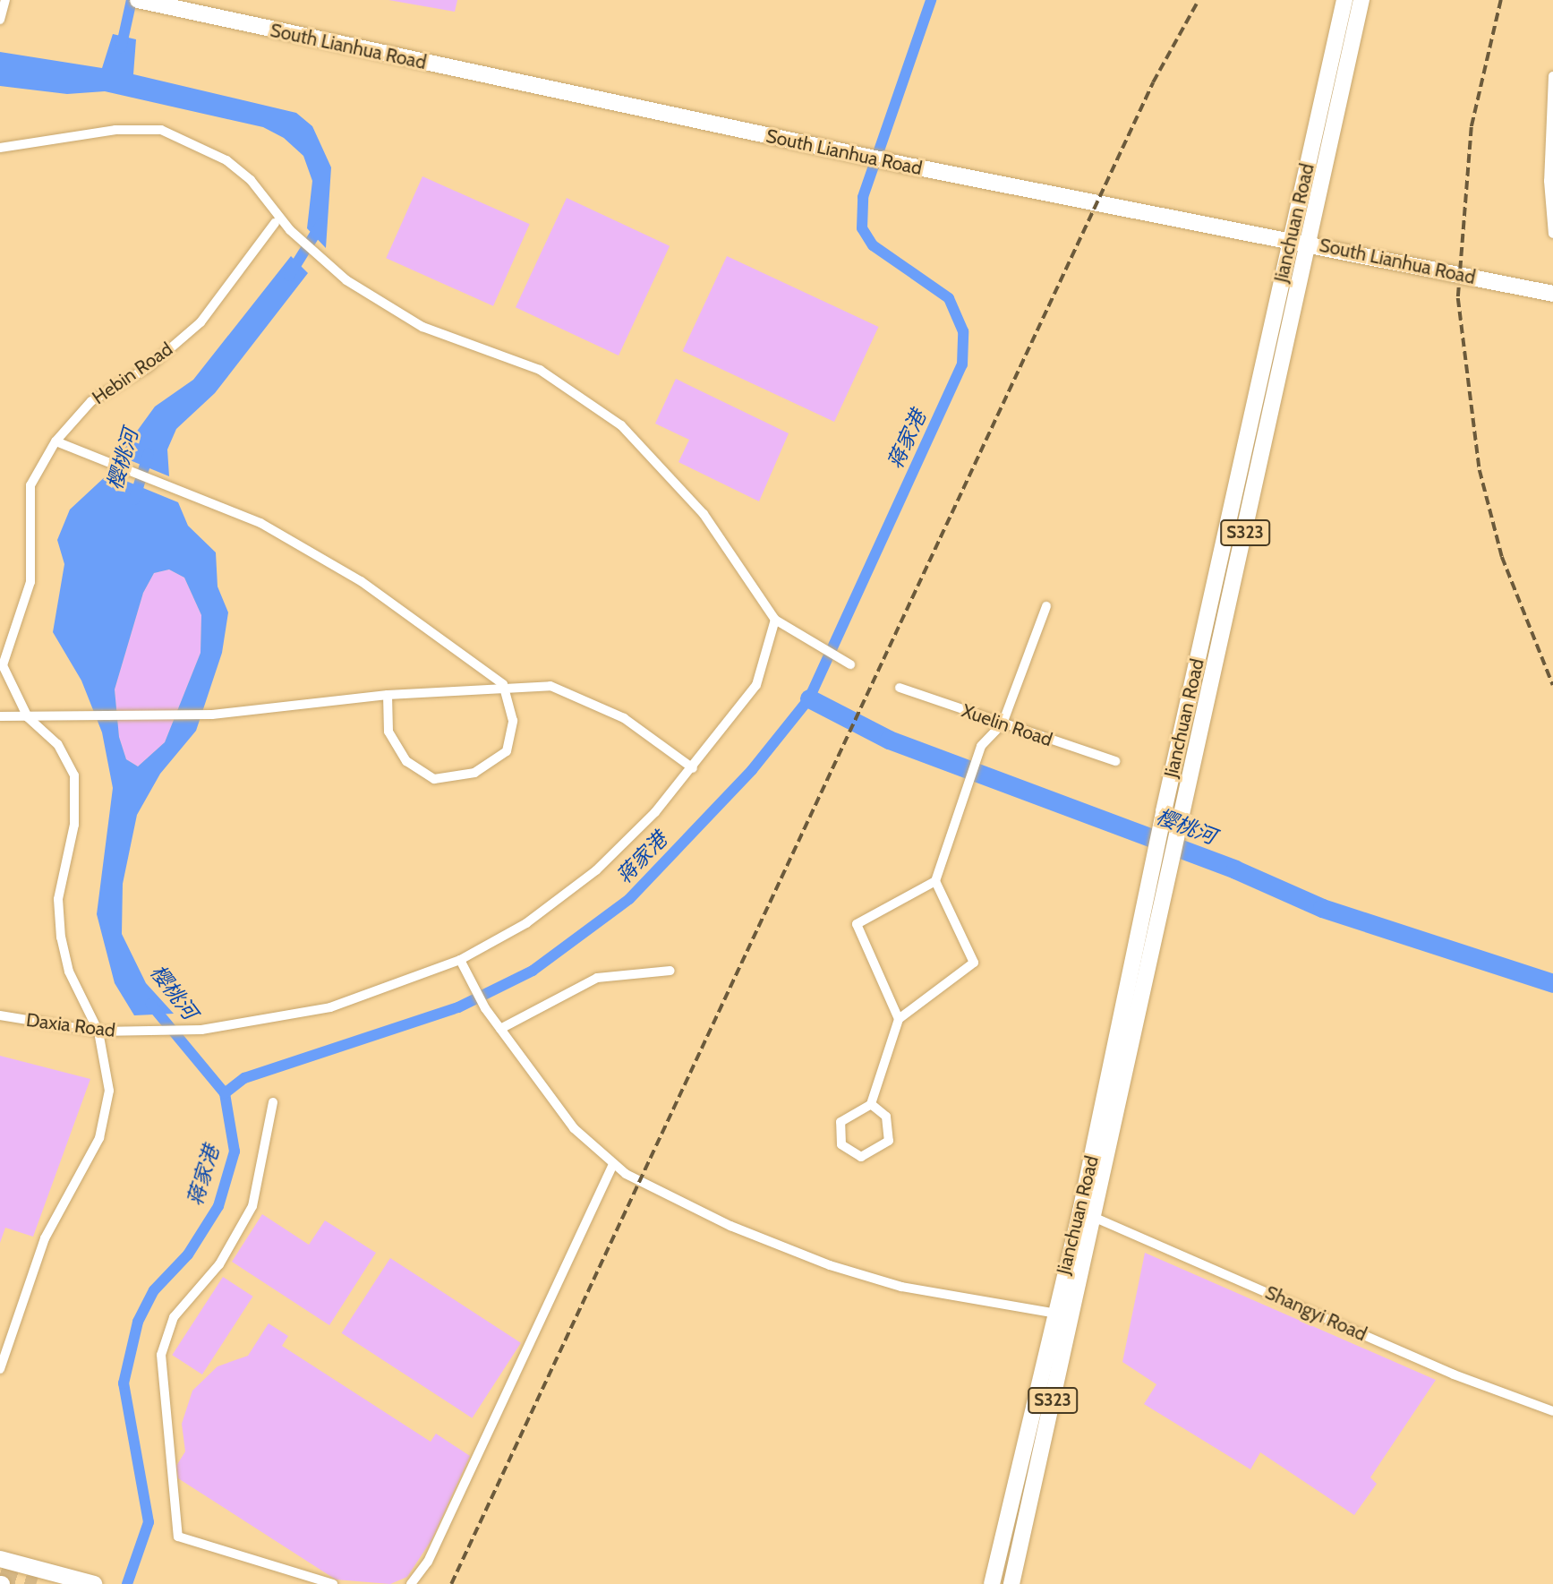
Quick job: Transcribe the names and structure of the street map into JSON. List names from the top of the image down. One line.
{"streets":{"main road":["South Lianhua Road","Jianchuan Road","S323"],"street":["Hebin Road","Xuelin Road","Daxia Road","Shangyi Road"]},"crossings":[["South Lianhua Road","Jianchuan Road"],["Jianchuan Road","Shangyi Road"]],"water":["蒋家港","樱桃河"]}
